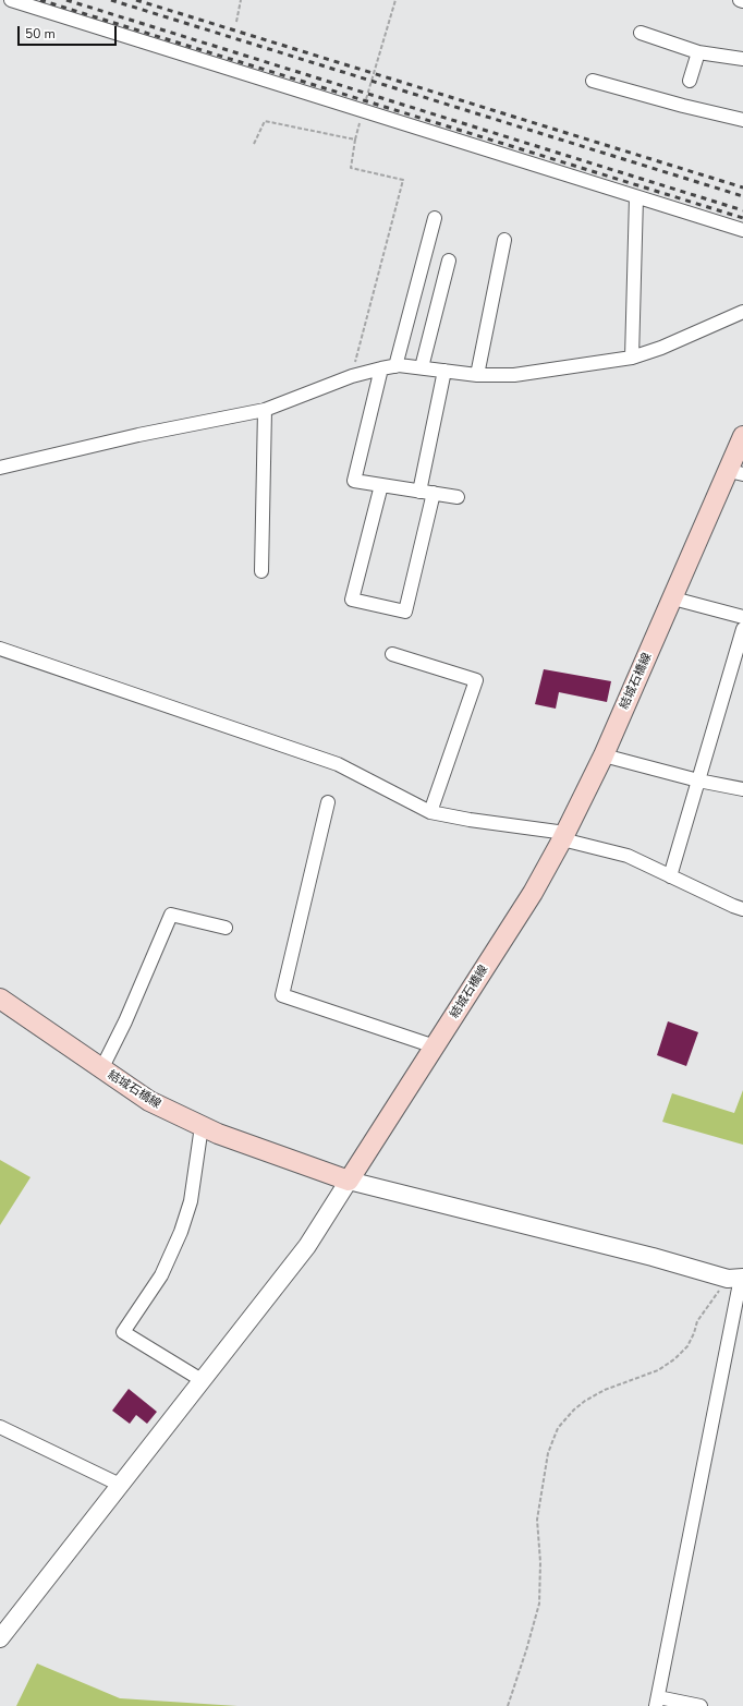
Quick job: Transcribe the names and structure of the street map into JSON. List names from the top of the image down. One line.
{"streets":{"main road":["結城石橋線"]},"scale_bar":"50 m"}
